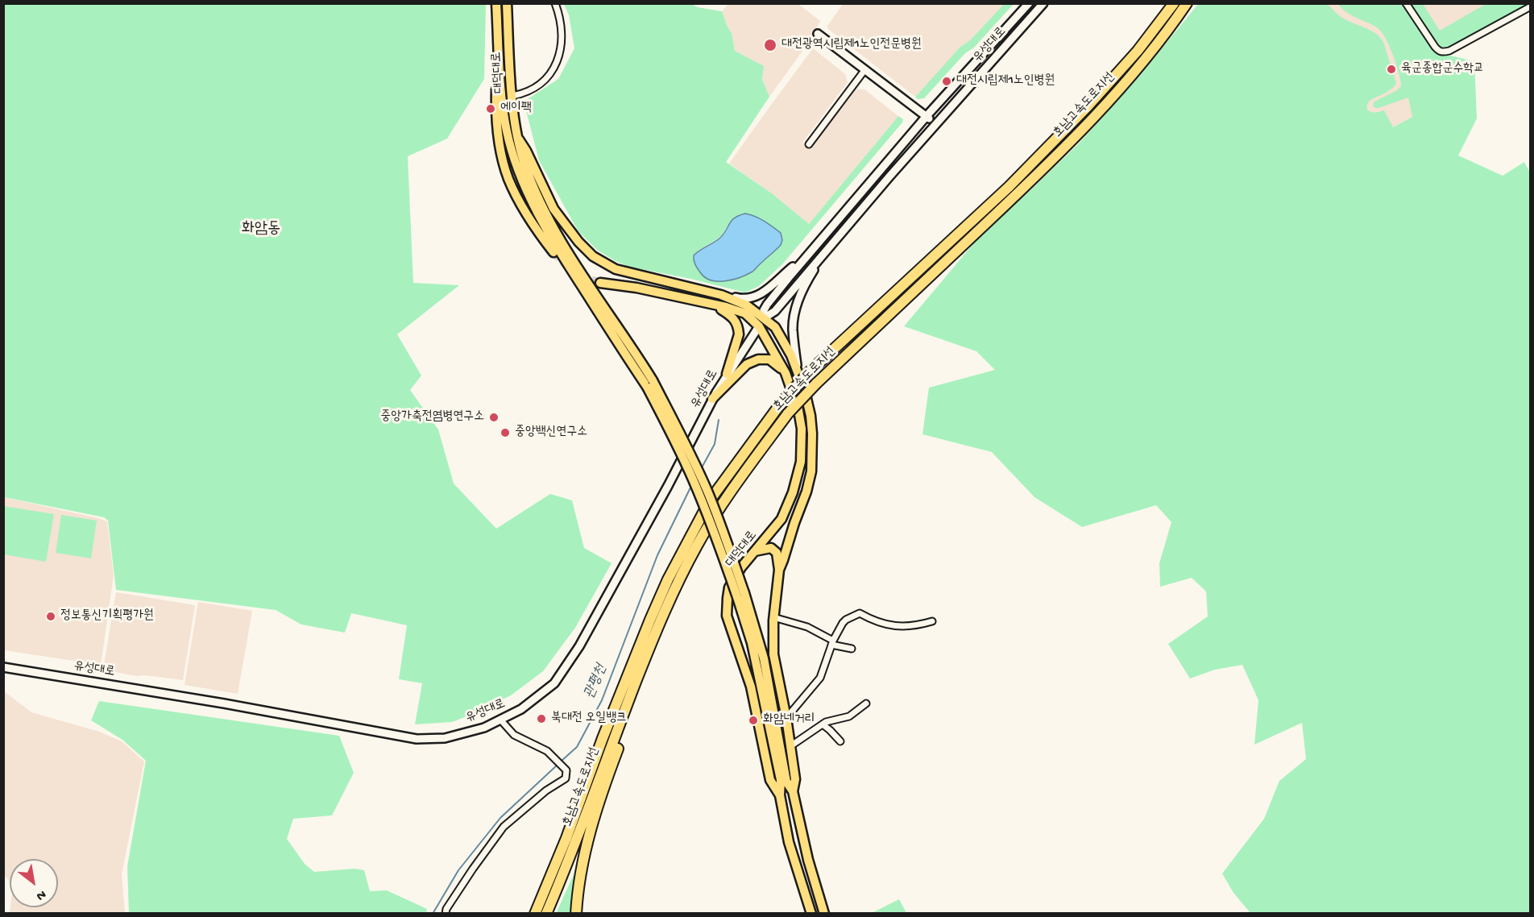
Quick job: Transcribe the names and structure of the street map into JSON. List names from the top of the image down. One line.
{"streets":{"highway":["호남고속도로지선"],"main road":["유성대로","대덕대로"]},"crossings":[["유성대로","대덕대로"]],"districts":["화암동"],"water":["관평천"],"places":["대전광역시립제1노인전문병원","육군종합군수학교","대전시립제1노인병원","에이팩","중앙가축전염병연구소","중앙백신연구소","정보통신기획평가원","북대전 오일뱅크","화암네거리"],"north":"bottom right"}
